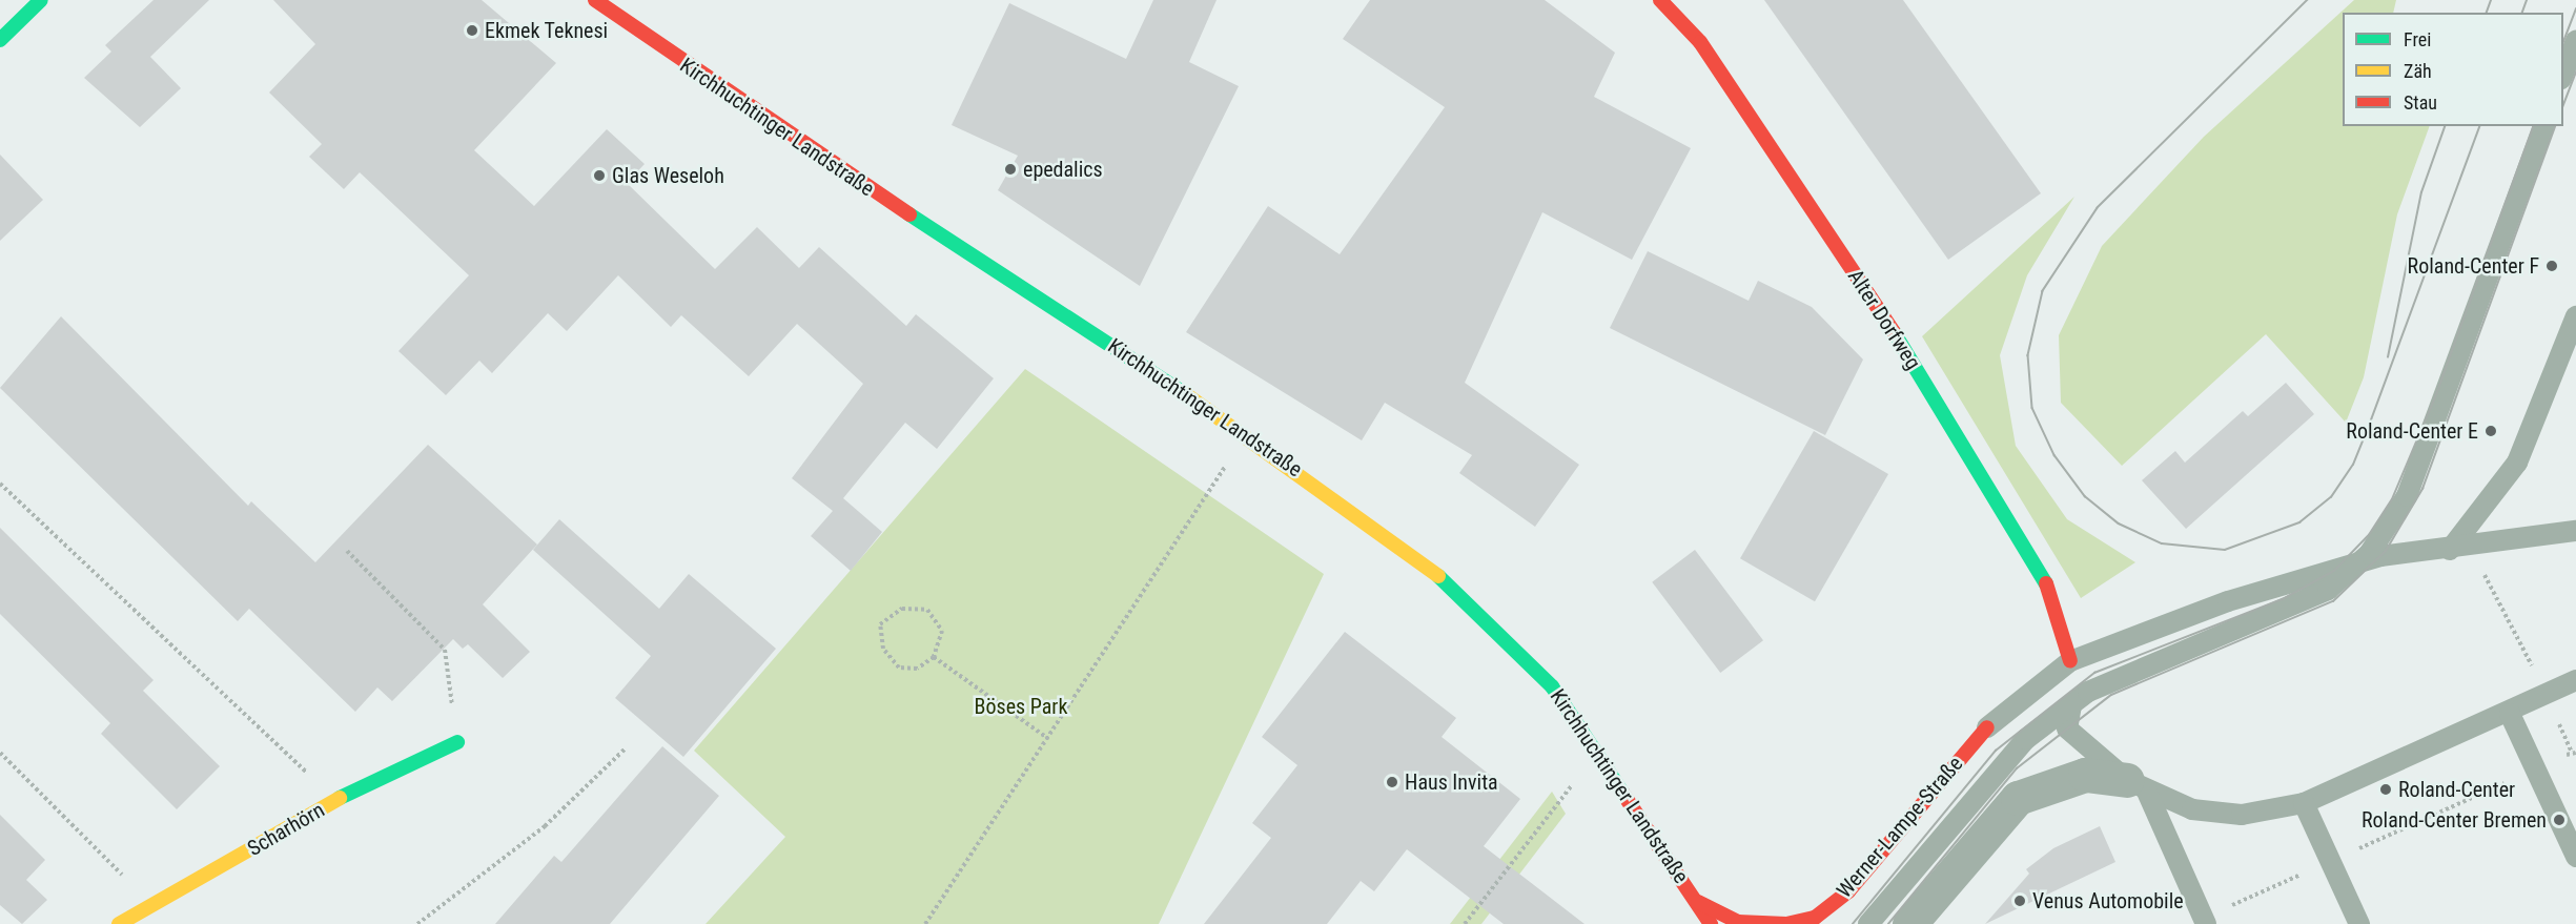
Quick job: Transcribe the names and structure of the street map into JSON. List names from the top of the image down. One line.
{"streets":{"street":["Kirchhuchtinger Landstraße","Alter Dorfweg","Werner-Lampe-Straße","Scharhörn"]},"crossings":[["Kirchhuchtinger Landstraße","Werner-Lampe-Straße"]],"parks":["Böses Park"],"places":["Ekmek Teknesi","epedalics","Glas Weseloh","Roland-Center F","Roland-Center E","Haus Invita","Roland-Center","Roland-Center Bremen","Venus Automobile"],"legend":["Frei","Zäh","Stau"]}
